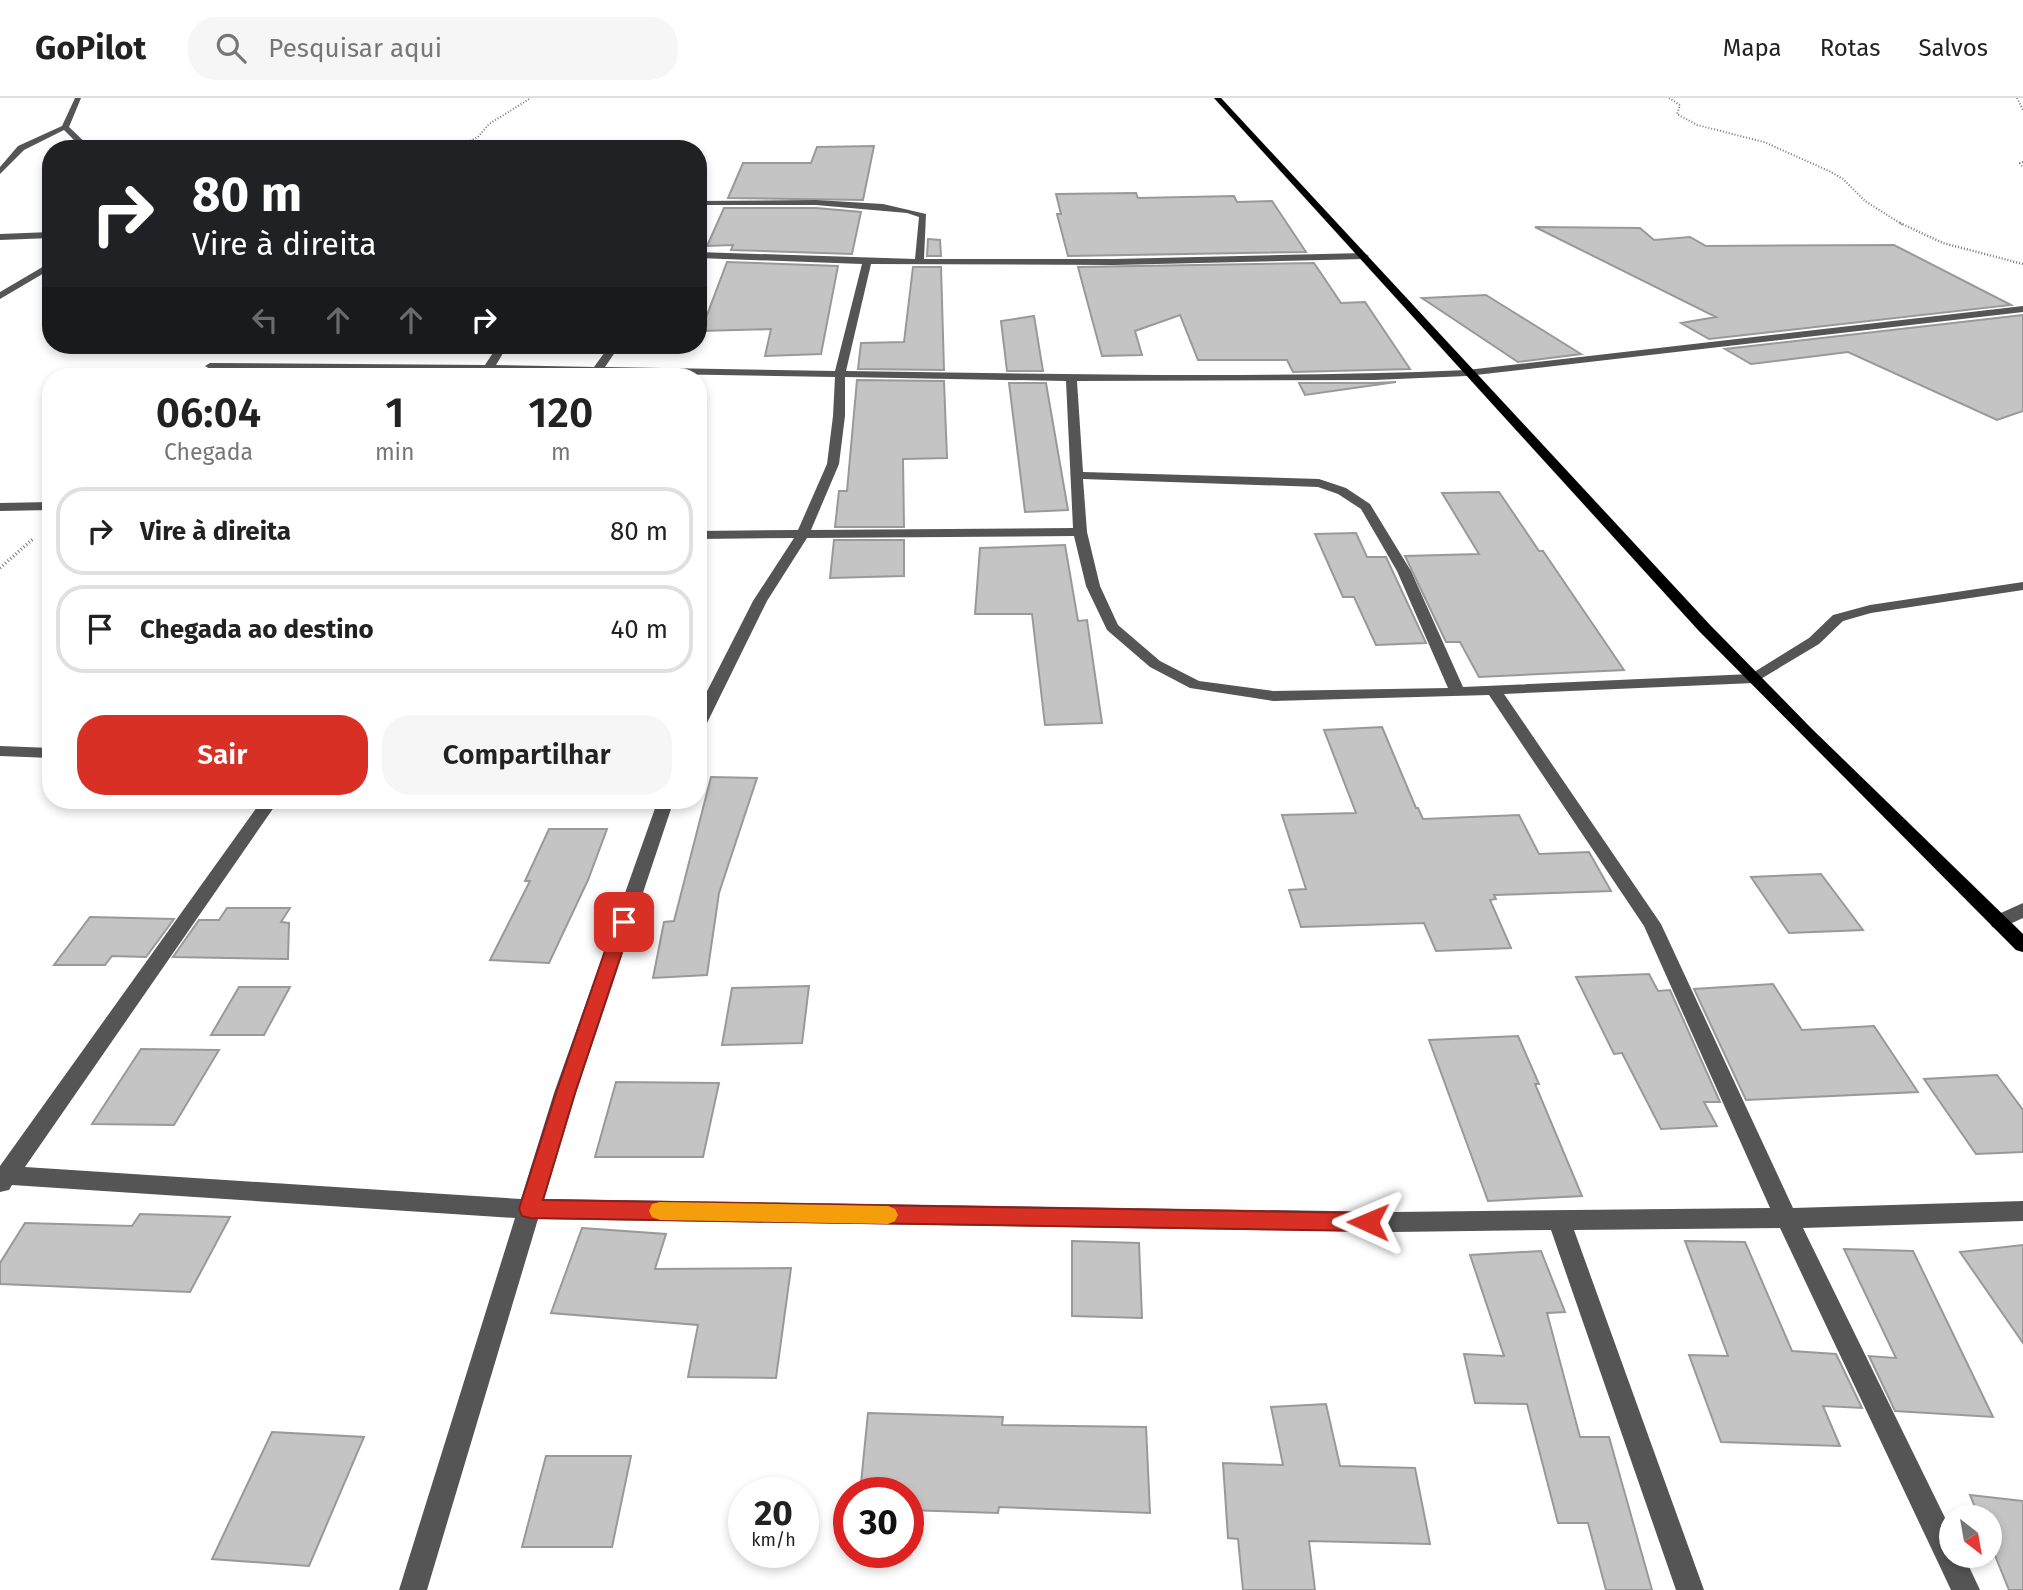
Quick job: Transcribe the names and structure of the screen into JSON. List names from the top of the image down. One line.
{"north":"bottom right","page":{"header":"GoPilot","search":"Pesquisar aqui","nav":["Mapa","Rotas","Salvos"],"turn":["80 m","Vire à direita"],"eta":["06:04","Chegada","1","min","120","m"],"list":[{"name":"Vire à direita","value":"80 m"},{"name":"Chegada ao destino","value":"40 m"}],"buttons":["Sair","Compartilhar"],"speed":"20 km/h","limit":"30"}}
